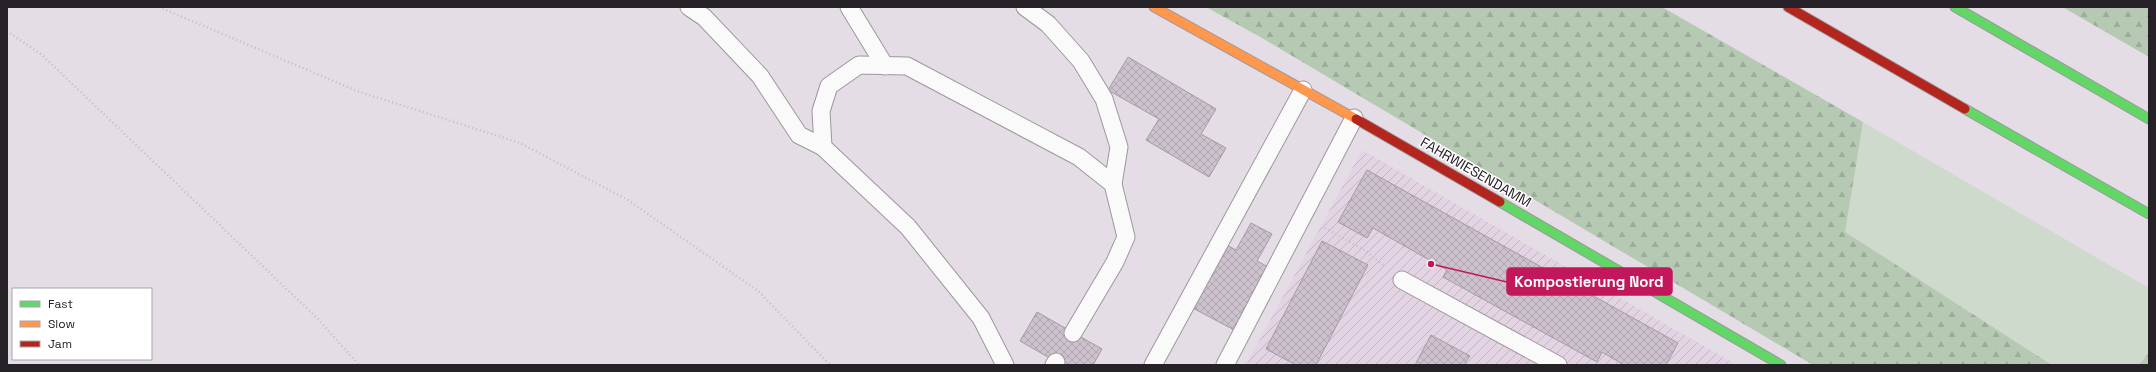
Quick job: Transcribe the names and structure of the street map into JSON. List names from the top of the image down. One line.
{"streets":{"main road":["FAHRWIESENDAMM"]},"places":["Kompostierung Nord"],"legend":["Fast","Slow","Jam"]}
